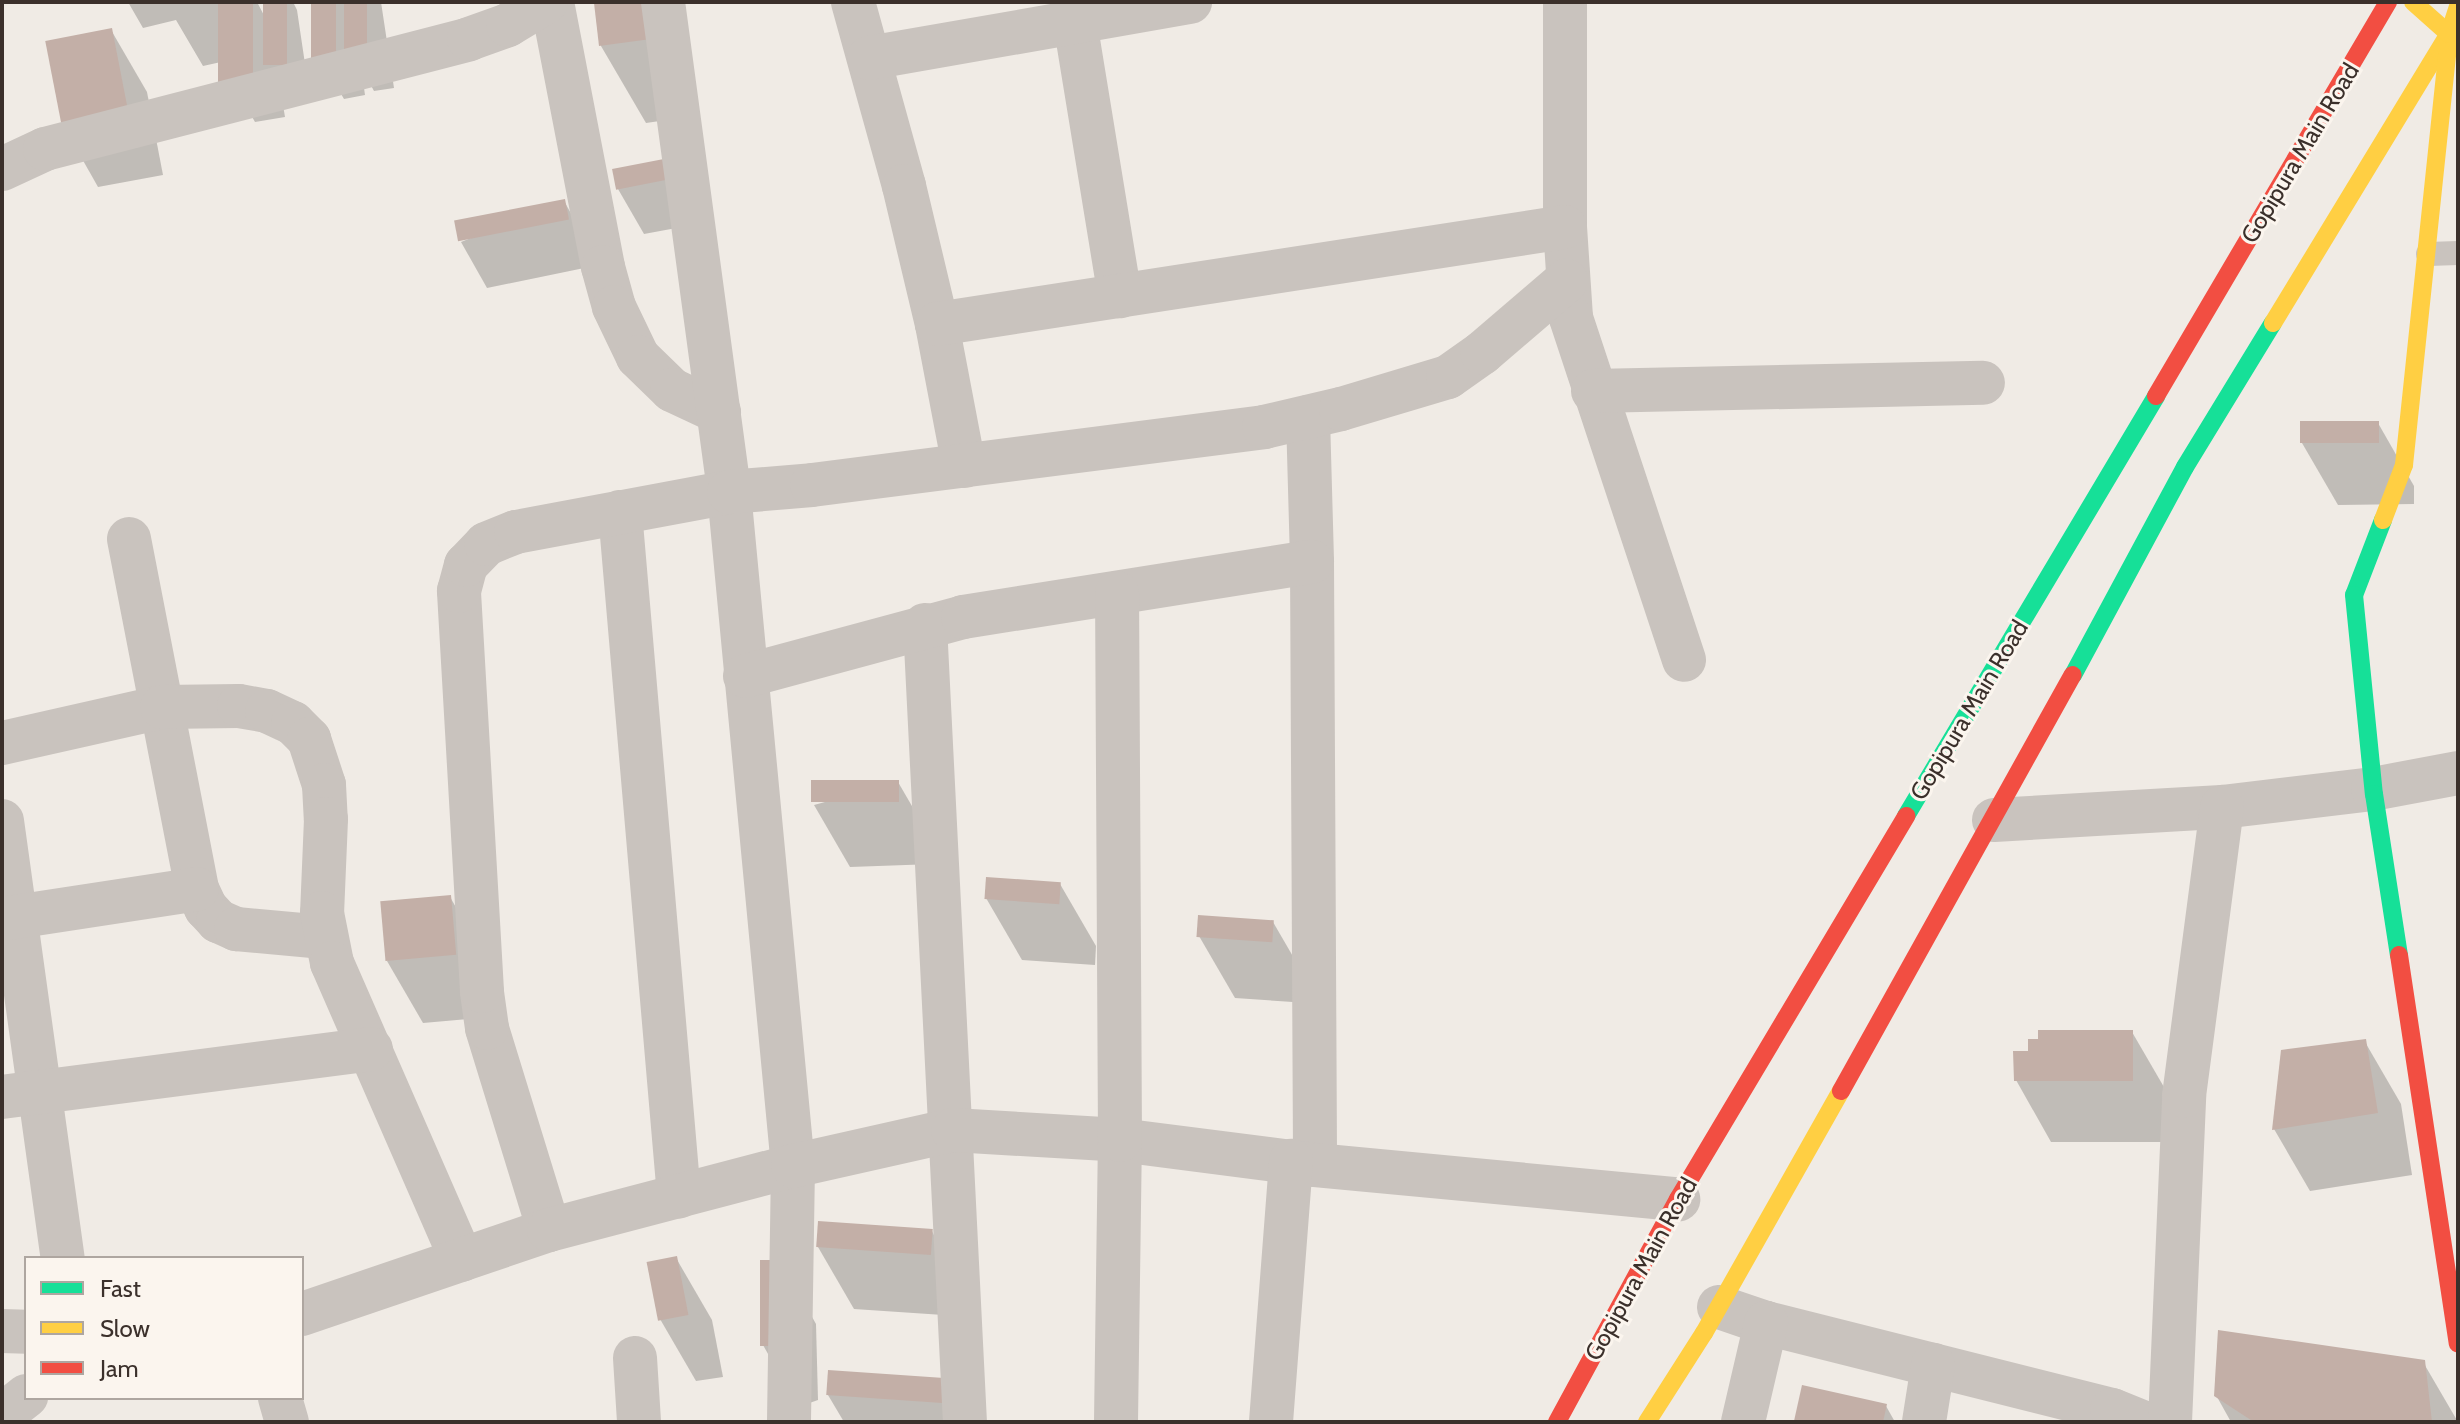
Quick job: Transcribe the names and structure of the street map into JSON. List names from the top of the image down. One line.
{"streets":{"main road":["Gopipura Main Road"]},"legend":["Fast","Slow","Jam"]}
